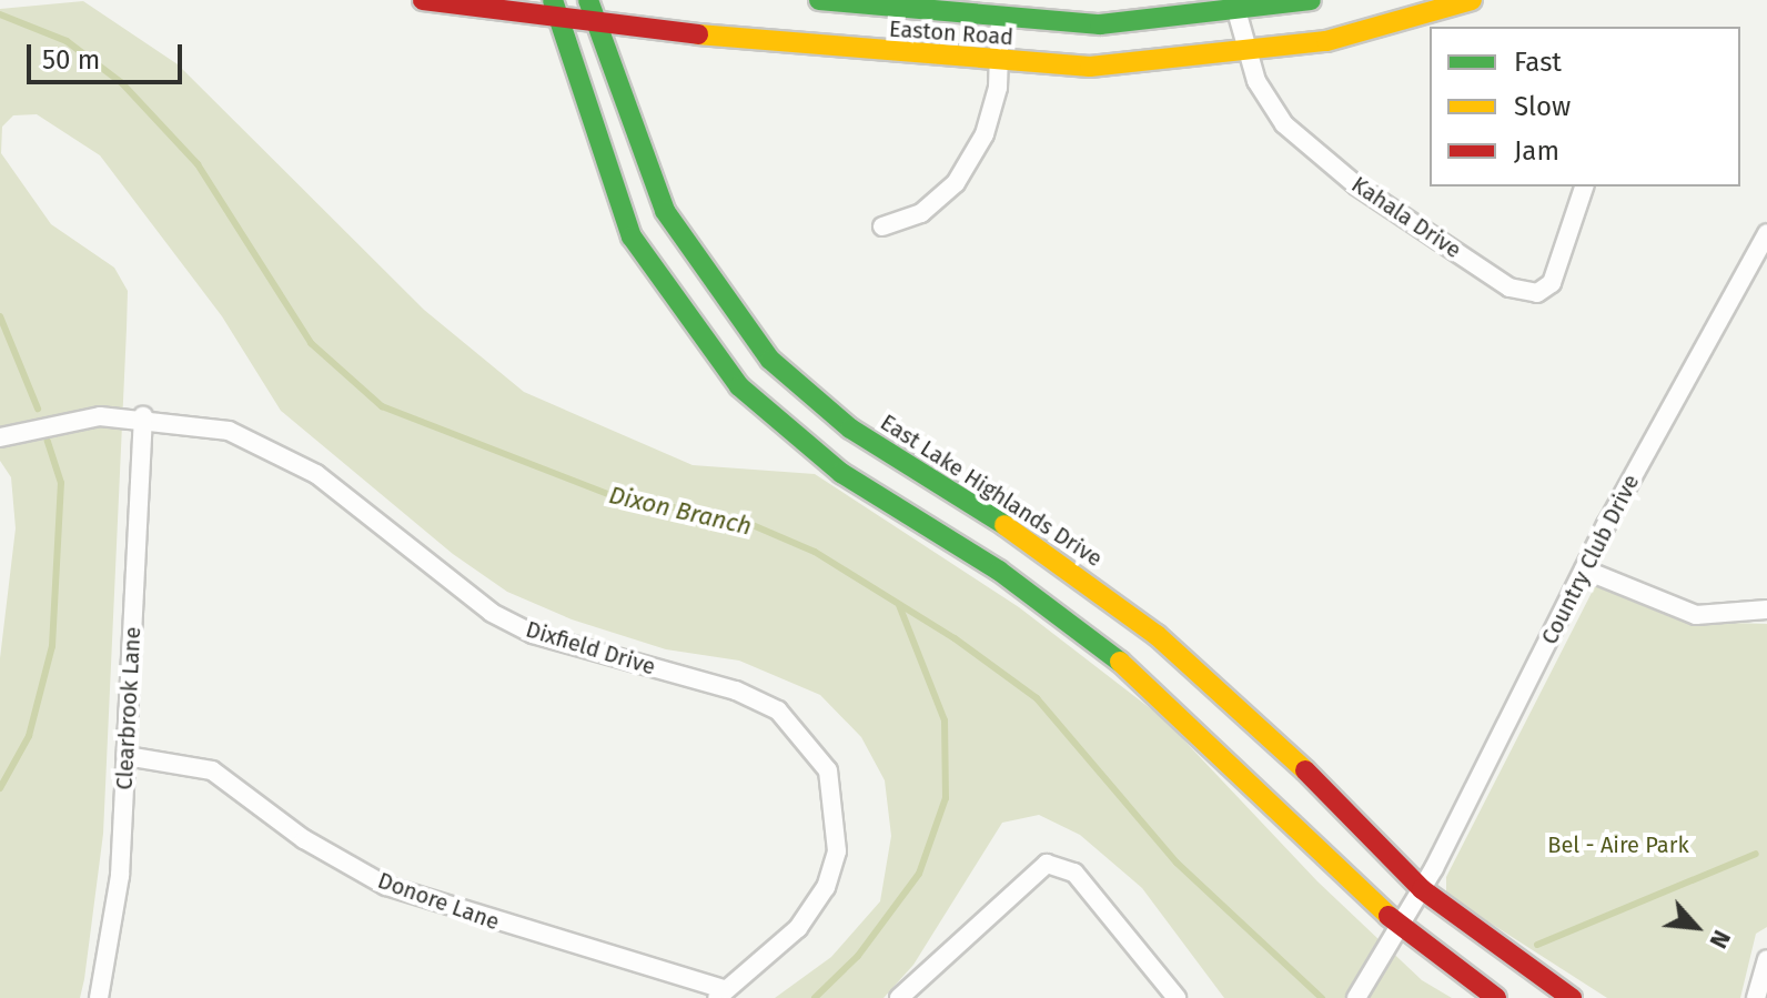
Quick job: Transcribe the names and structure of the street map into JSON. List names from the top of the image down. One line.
{"streets":{"main road":["Easton Road","East Lake Highlands Drive"],"street":["Kahala Drive","Country Club Drive","Dixfield Drive","Clearbrook Lane","Donore Lane"]},"crossings":[["Easton Road","Kahala Drive"],["Easton Road","East Lake Highlands Drive"],["East Lake Highlands Drive","Country Club Drive"],["Dixfield Drive","Clearbrook Lane"],["Dixfield Drive","Donore Lane"],["Clearbrook Lane","Donore Lane"]],"water":["Dixon Branch"],"parks":["Bel - Aire Park"],"legend":["Fast","Slow","Jam"],"scale_bar":"50 m","north":"bottom right"}
